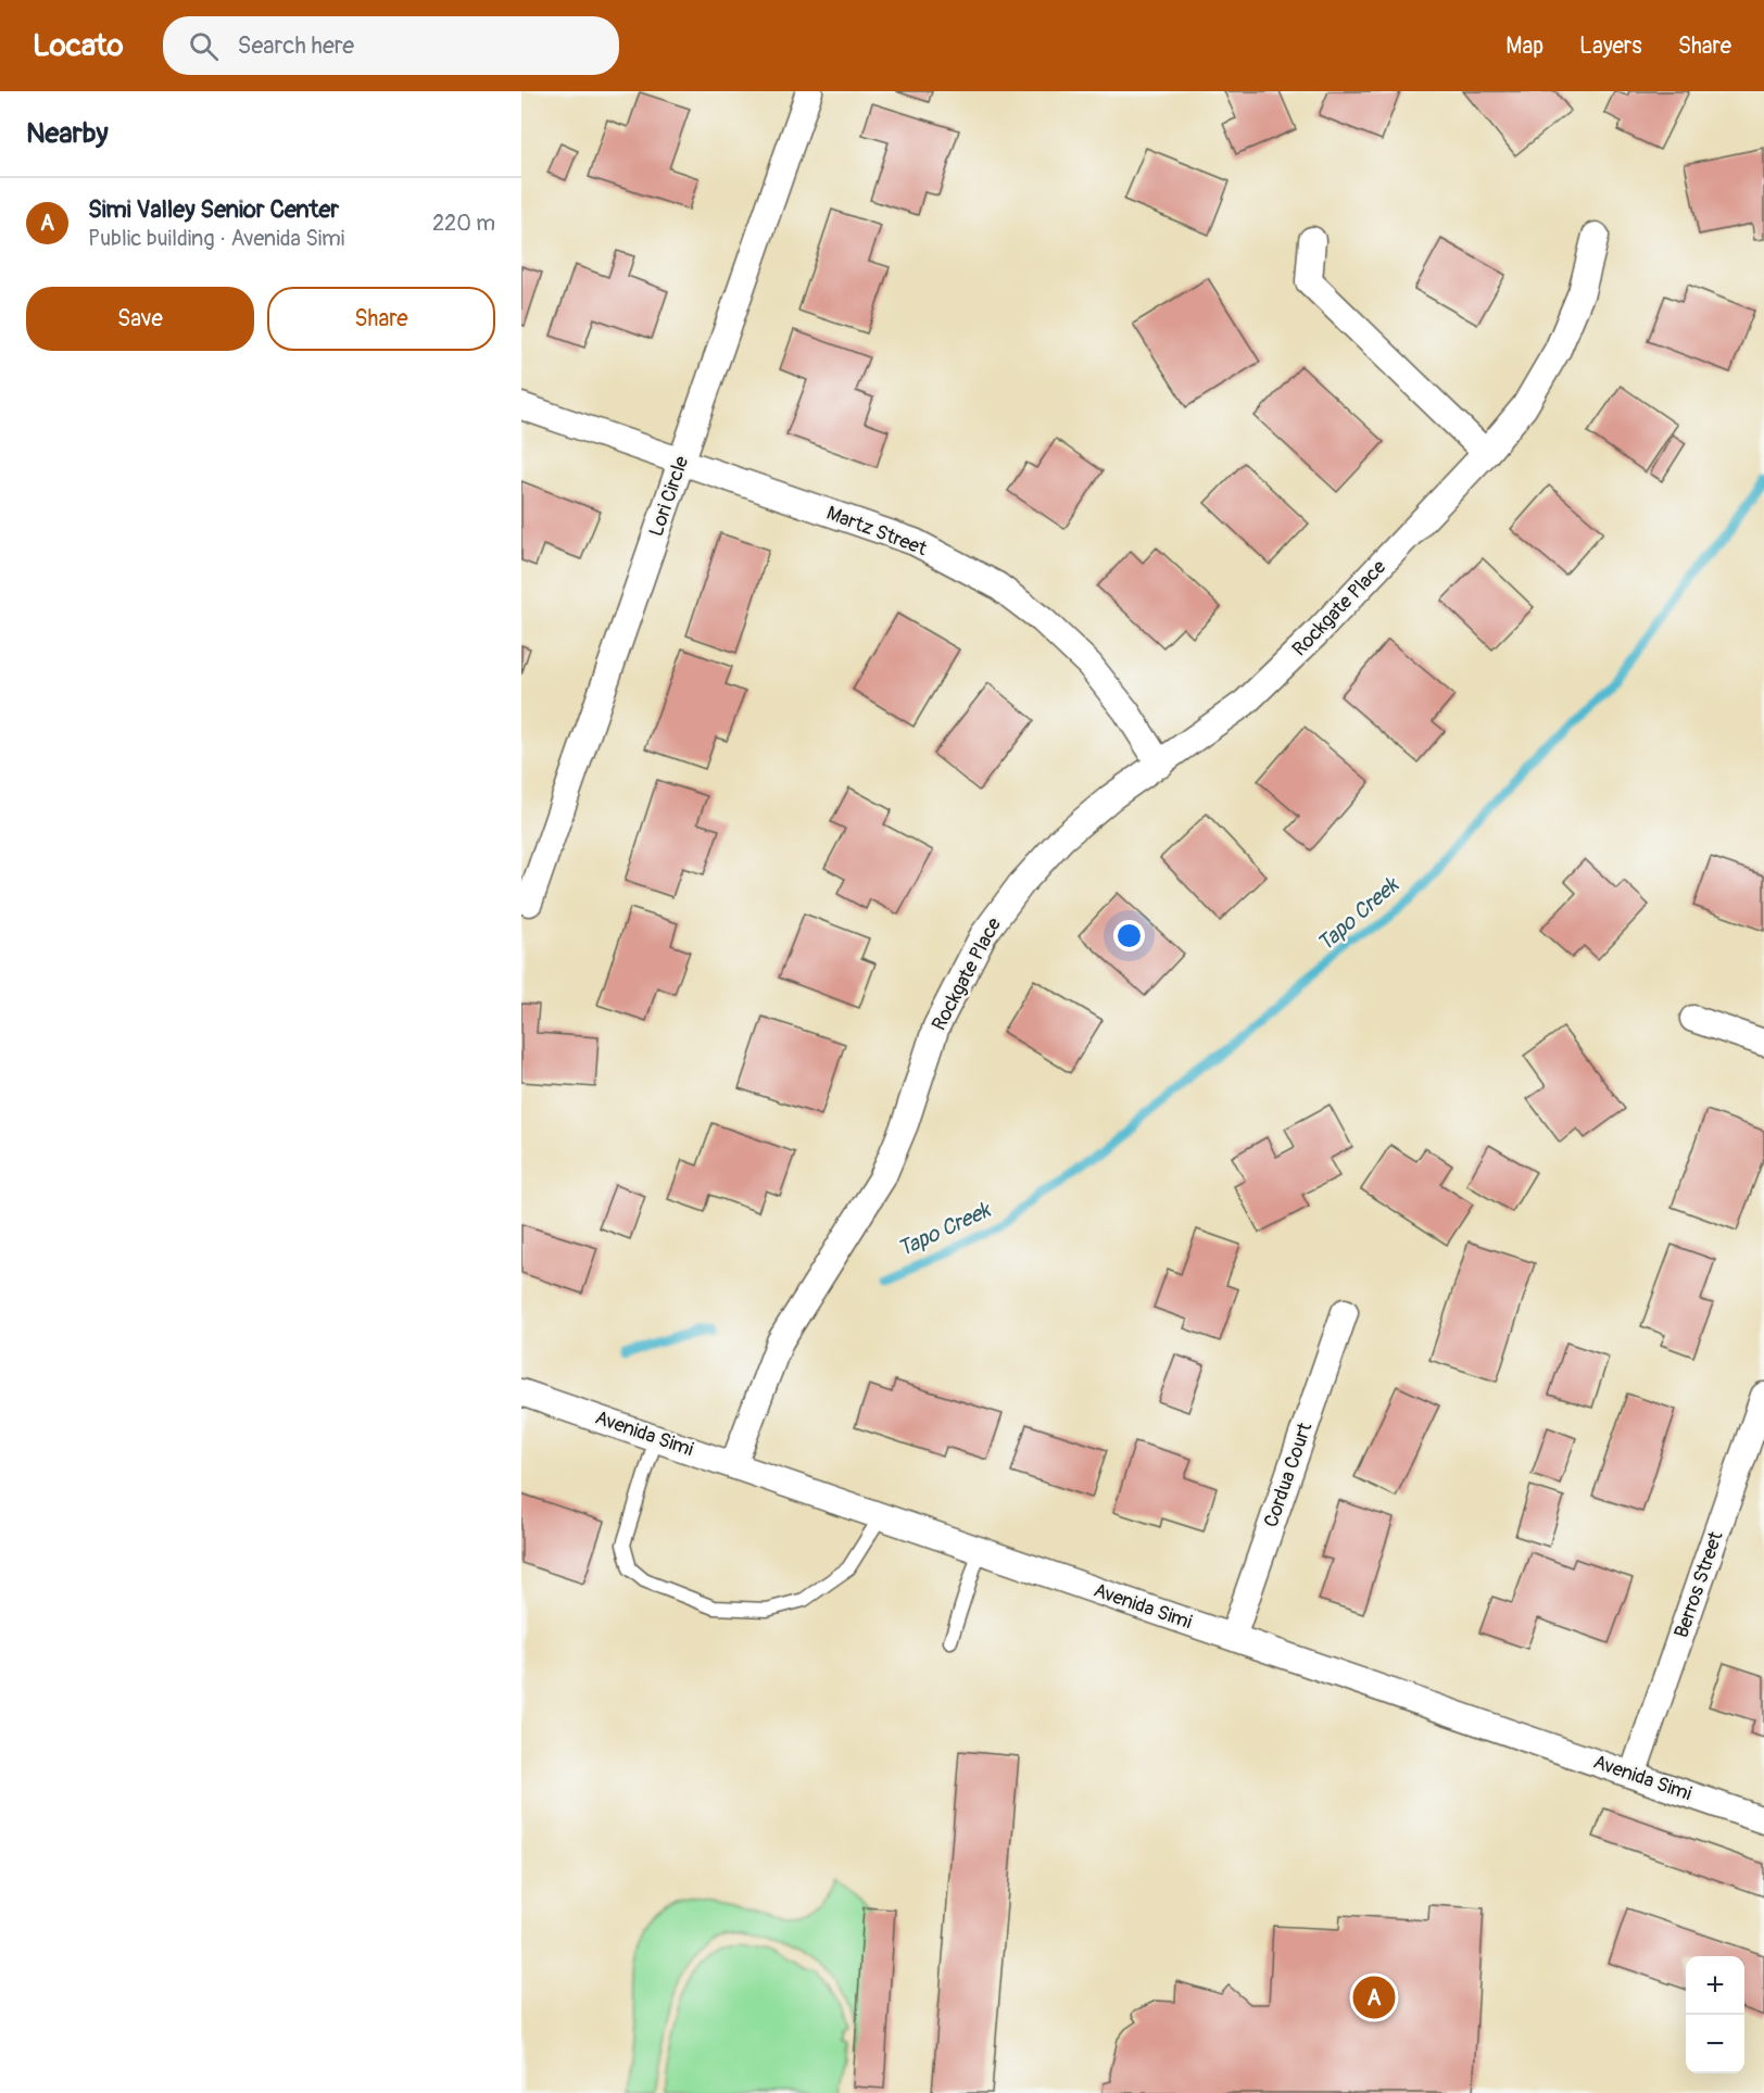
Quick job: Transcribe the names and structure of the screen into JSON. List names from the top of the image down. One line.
{"streets":{"street":["Lori Circle","Martz Street","Rockgate Place","Avenida Simi","Cordua Court","Berros Street"]},"crossings":[["Lori Circle","Martz Street"],["Martz Street","Rockgate Place"],["Rockgate Place","Avenida Simi"],["Avenida Simi","Cordua Court"],["Avenida Simi","Berros Street"]],"water":["Tapo Creek"],"page":{"header":"Locato","search":"Search here","nav":["Map","Layers","Share"],"heading":"Nearby","list":[{"mark":"A","name":"Simi Valley Senior Center","note":"Public building · Avenida Simi","value":"220 m"}],"buttons":["Save","Share"],"map_buttons":["+","−"],"pins":"A"}}
